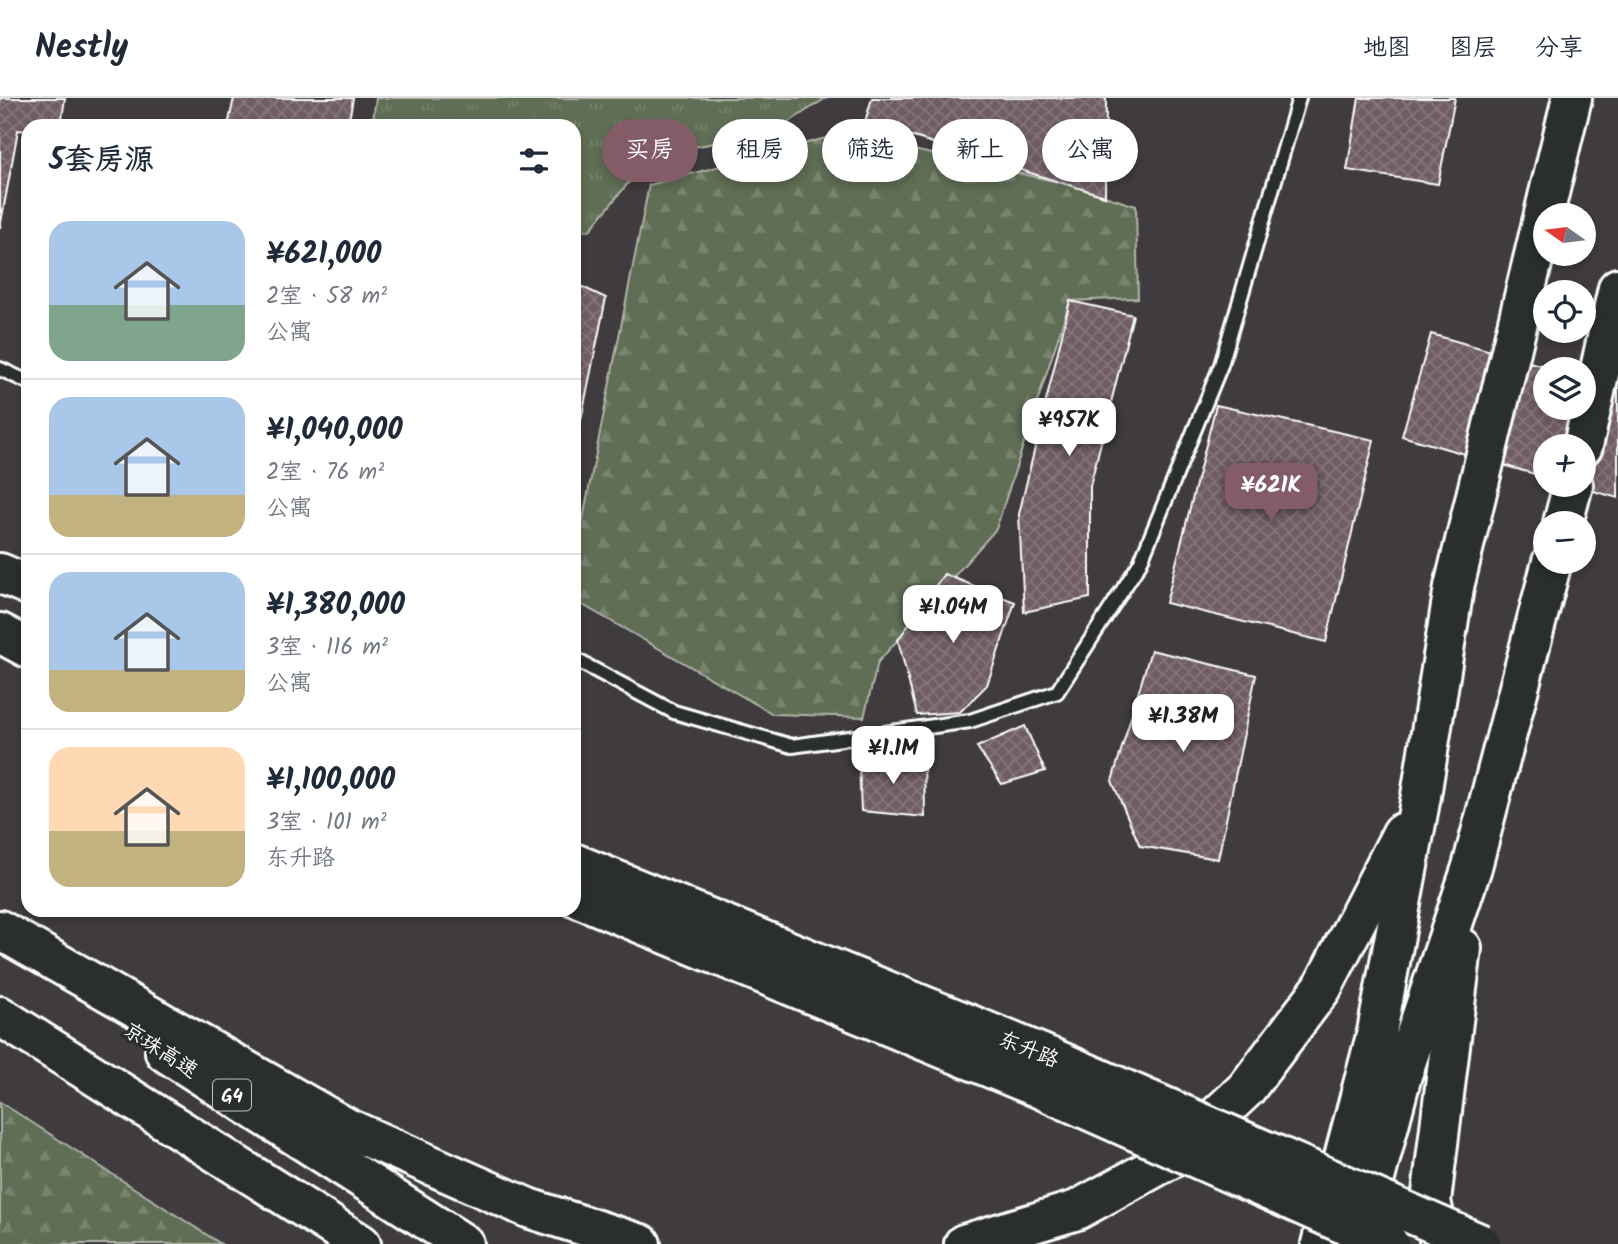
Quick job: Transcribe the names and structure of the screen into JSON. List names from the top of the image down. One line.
{"streets":{"main road":["东升路","京珠高速","G4"]},"north":"left","page":{"header":"Nestly","nav":["地图","图层","分享"],"chip":["买房","租房","筛选","新上","公寓"],"heading":"5套房源","map_buttons":["+","−"],"list":[{"name":"¥621,000","note":"2室 · 58 m² · 公寓"},{"name":"¥1,040,000","note":"2室 · 76 m² · 公寓"},{"name":"¥1,380,000","note":"3室 · 116 m² · 公寓"},{"name":"¥1,100,000","note":"3室 · 101 m² · 东升路"}],"price":["¥957K","¥621K","¥1.04M","¥1.38M","¥1.1M"]}}
